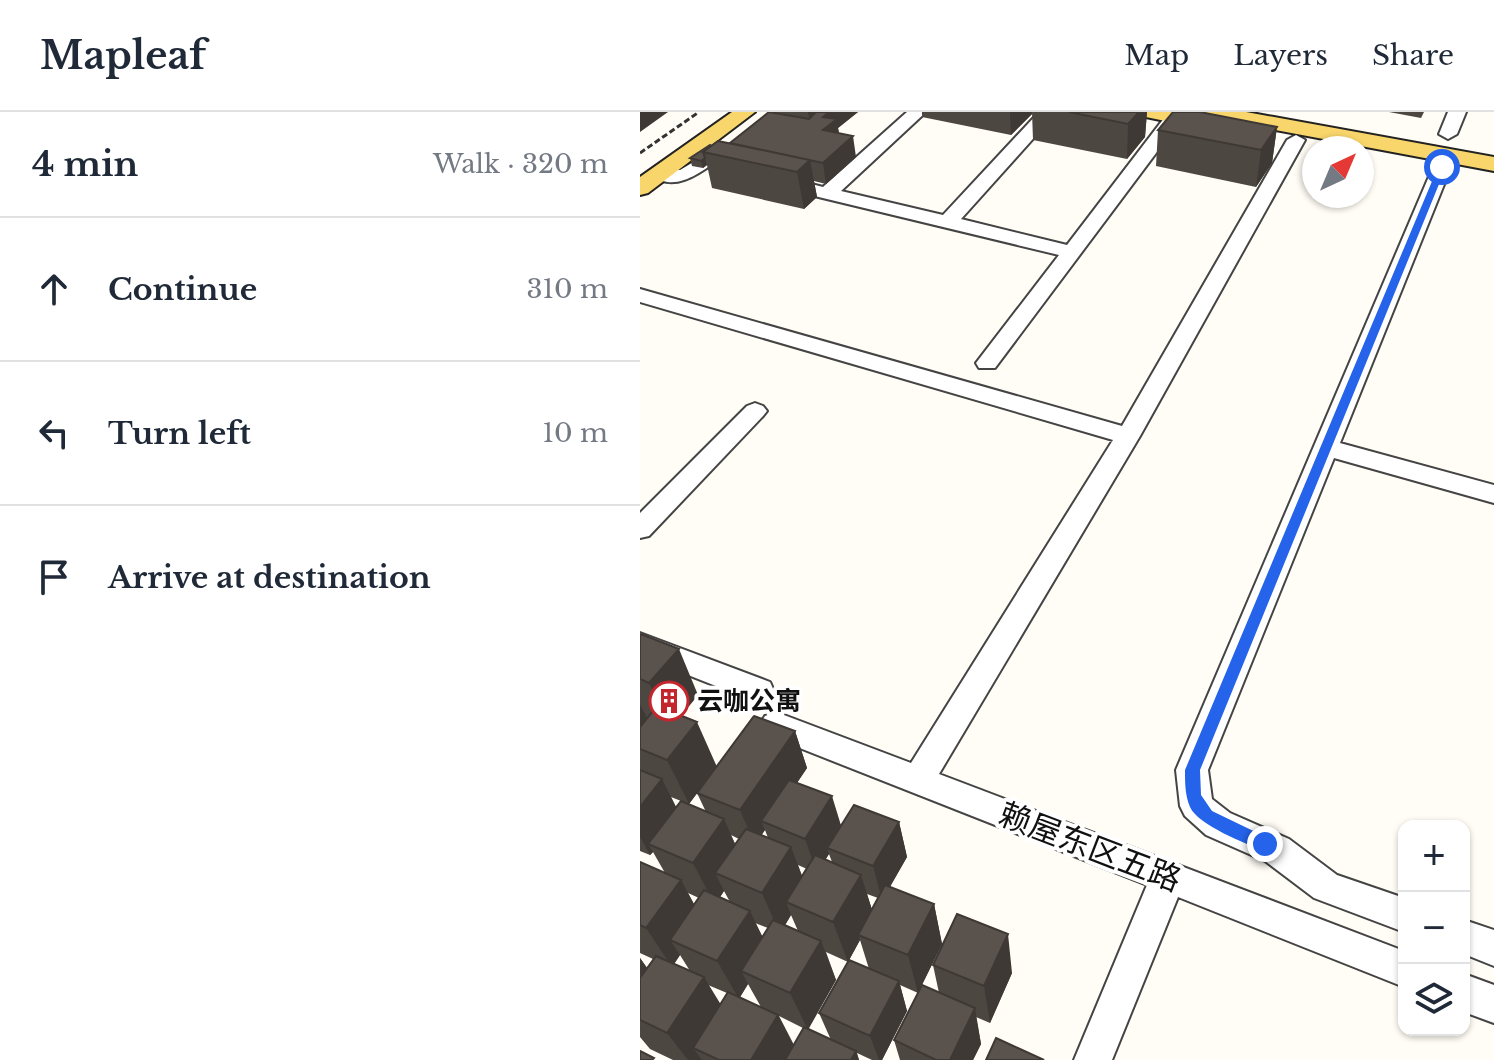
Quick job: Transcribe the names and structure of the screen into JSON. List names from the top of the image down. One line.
{"streets":{"street":["赖屋东区五路"]},"places":{"building":["云咖公寓"]},"north":"top right","page":{"header":"Mapleaf","nav":["Map","Layers","Share"],"heading":["4 min","Walk · 320 m"],"list":[["Continue","310 m"],["Turn left","10 m"],"Arrive at destination"],"map_buttons":["+","−"]}}
